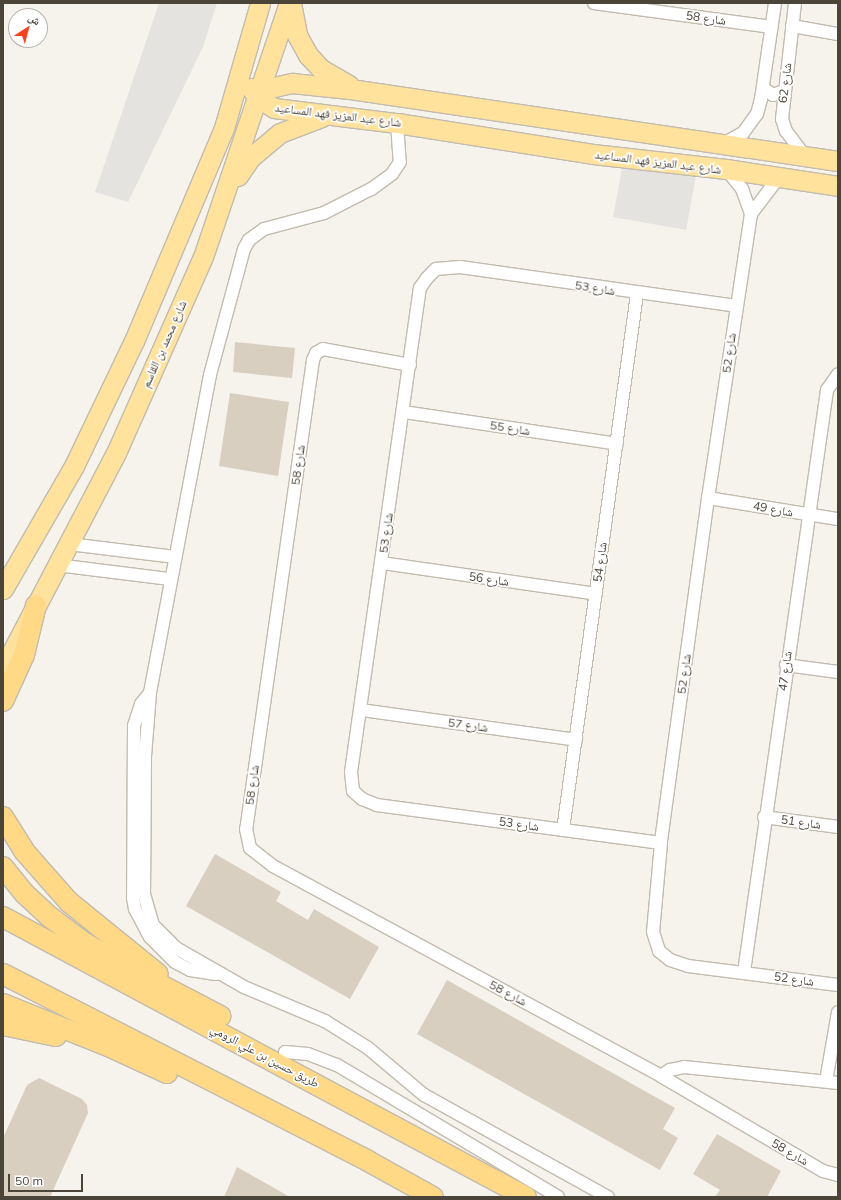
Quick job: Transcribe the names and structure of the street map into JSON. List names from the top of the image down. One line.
{"streets":{"highway":["طريق حسين بن علي الرومي"],"main road":["شارع عبد العزيز فهد المساعيد","شارع محمد بن القاسم"],"street":["شارع 58","شارع 62","شارع 53","شارع 52","شارع 55","شارع 49","شارع 54","شارع 56","شارع 47","شارع 57","شارع 51"]},"crossings":[["شارع 58","شارع 62"],["شارع 58","شارع 53"],["شارع 62","شارع عبد العزيز فهد المساعيد"],["شارع عبد العزيز فهد المساعيد","شارع محمد بن القاسم"],["شارع عبد العزيز فهد المساعيد","شارع 52"],["شارع 53","شارع 52"],["شارع 53","شارع 55"],["شارع 53","شارع 54"],["شارع 53","شارع 56"],["شارع 53","شارع 57"],["شارع 52","شارع 49"],["شارع 52","شارع 47"],["شارع 55","شارع 54"],["شارع 49","شارع 47"],["شارع 54","شارع 56"],["شارع 54","شارع 57"],["شارع 47","شارع 51"]],"scale_bar":"50 m","north":"top right"}
